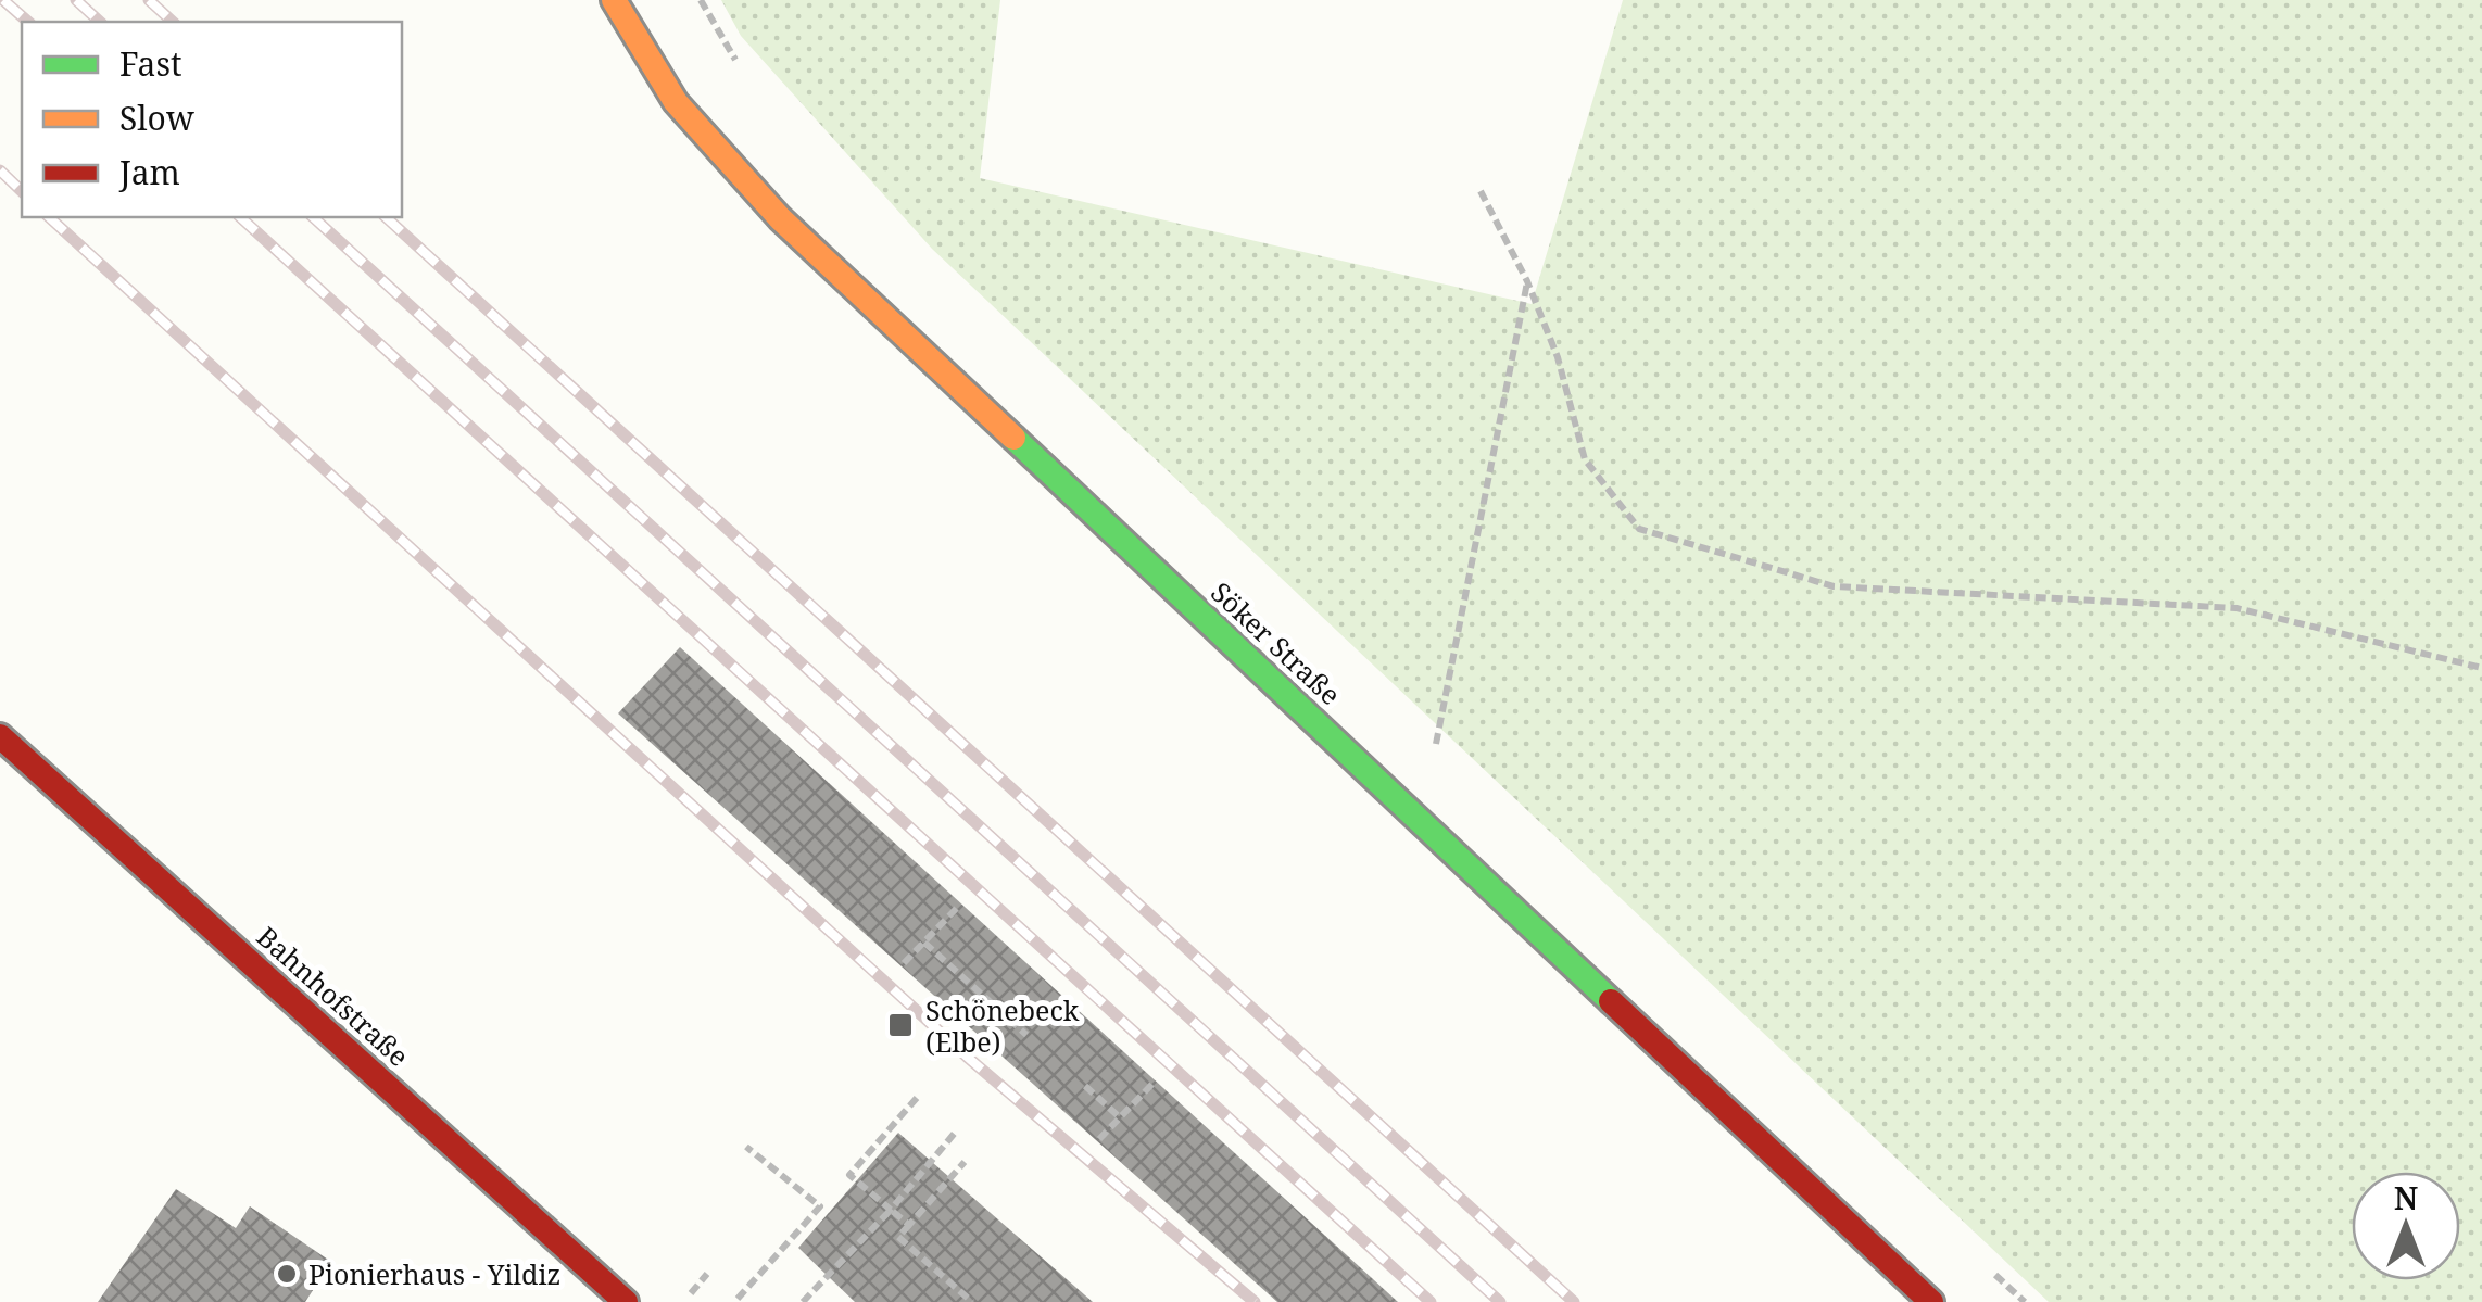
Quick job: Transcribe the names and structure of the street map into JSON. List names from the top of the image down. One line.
{"streets":{"street":["Söker Straße","Bahnhofstraße"]},"places":{"transit":["Schönebeck (Elbe)"],"other":["Pionierhaus - Yildiz"]},"legend":["Fast","Slow","Jam"],"north":"top"}
